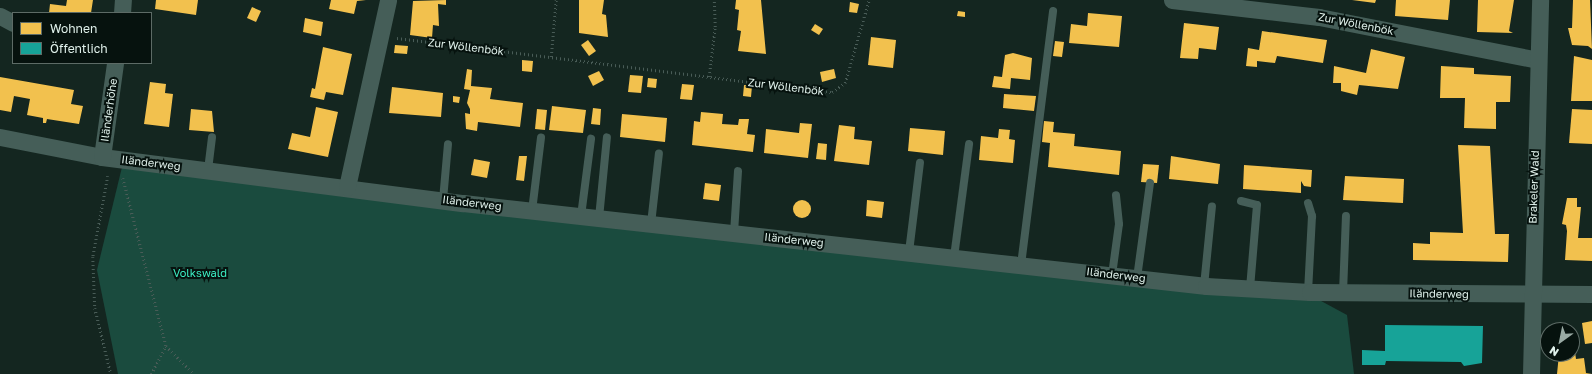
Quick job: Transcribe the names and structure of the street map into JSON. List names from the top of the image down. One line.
{"streets":{"street":["Zur Wöllenbök","Iländerhöhe","Iländerweg","Brakeler Wald"]},"crossings":[["Zur Wöllenbök","Brakeler Wald"],["Iländerhöhe","Iländerweg"],["Iländerweg","Brakeler Wald"]],"parks":["Volkswald"],"legend":["Wohnen","Öffentlich"],"north":"bottom left"}
